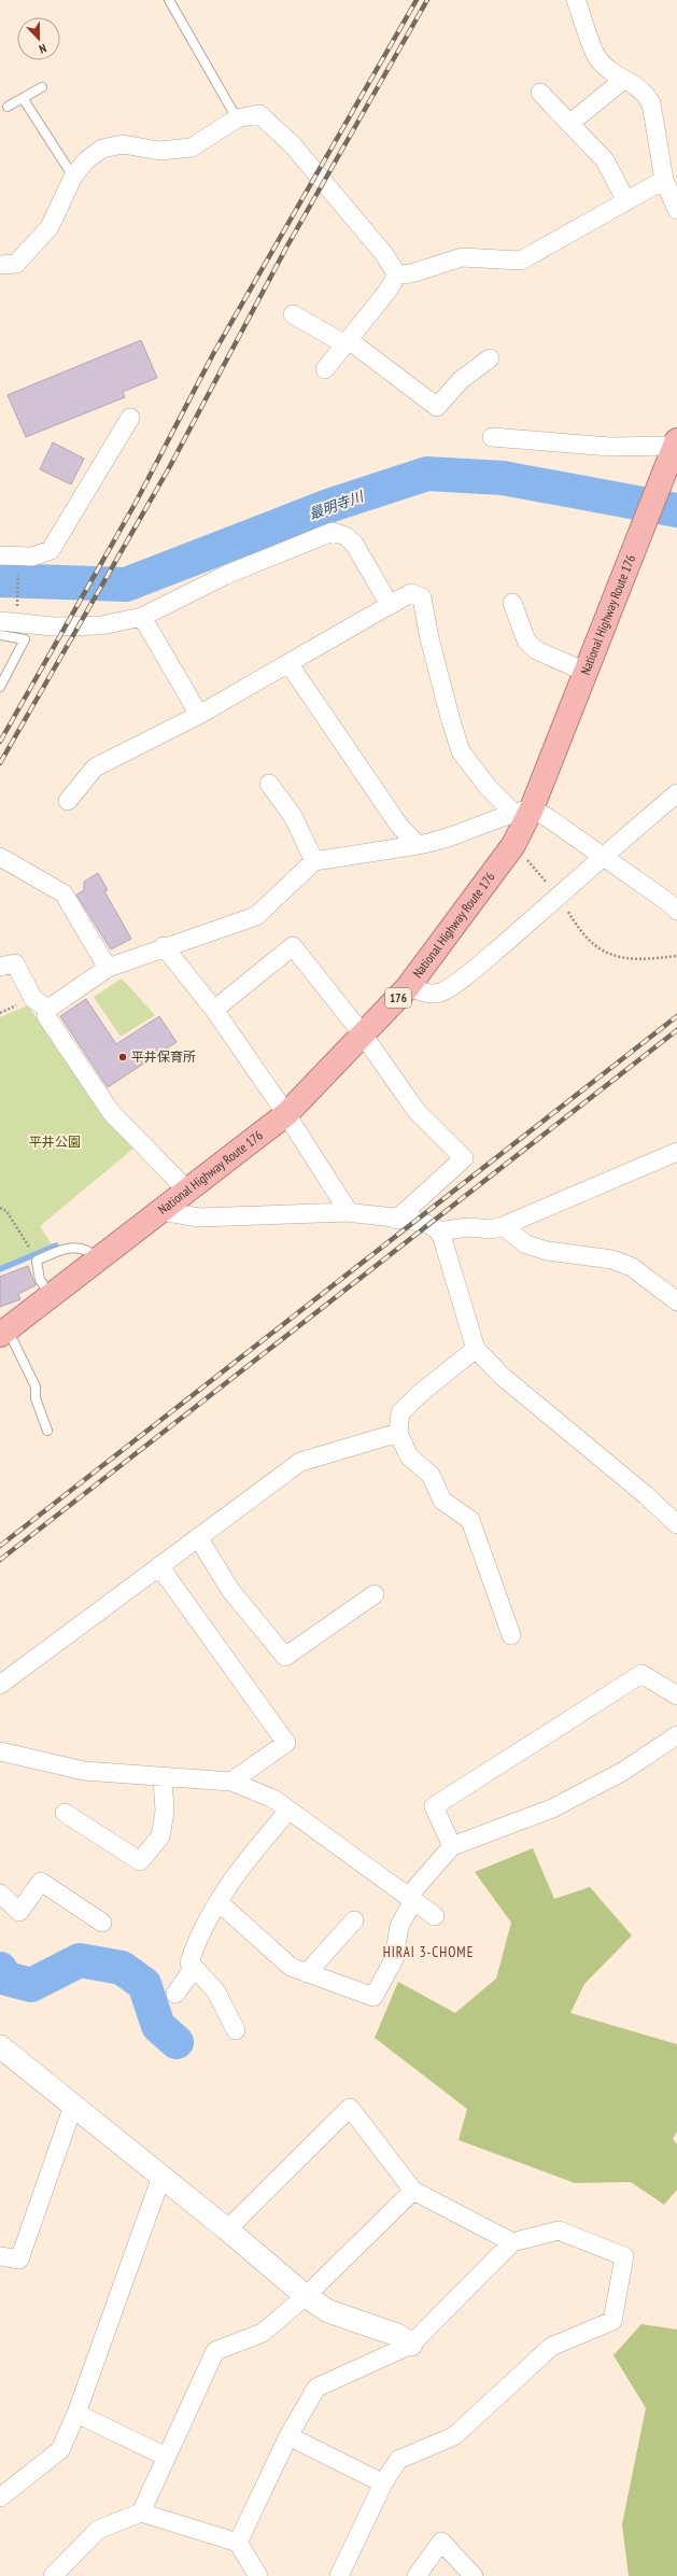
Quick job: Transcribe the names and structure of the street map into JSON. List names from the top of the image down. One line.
{"streets":{"highway":["National Highway Route 176","176"]},"districts":["HIRAI 3-CHOME"],"water":["最明寺川"],"parks":["平井公園"],"places":["平井保育所"],"north":"bottom"}
